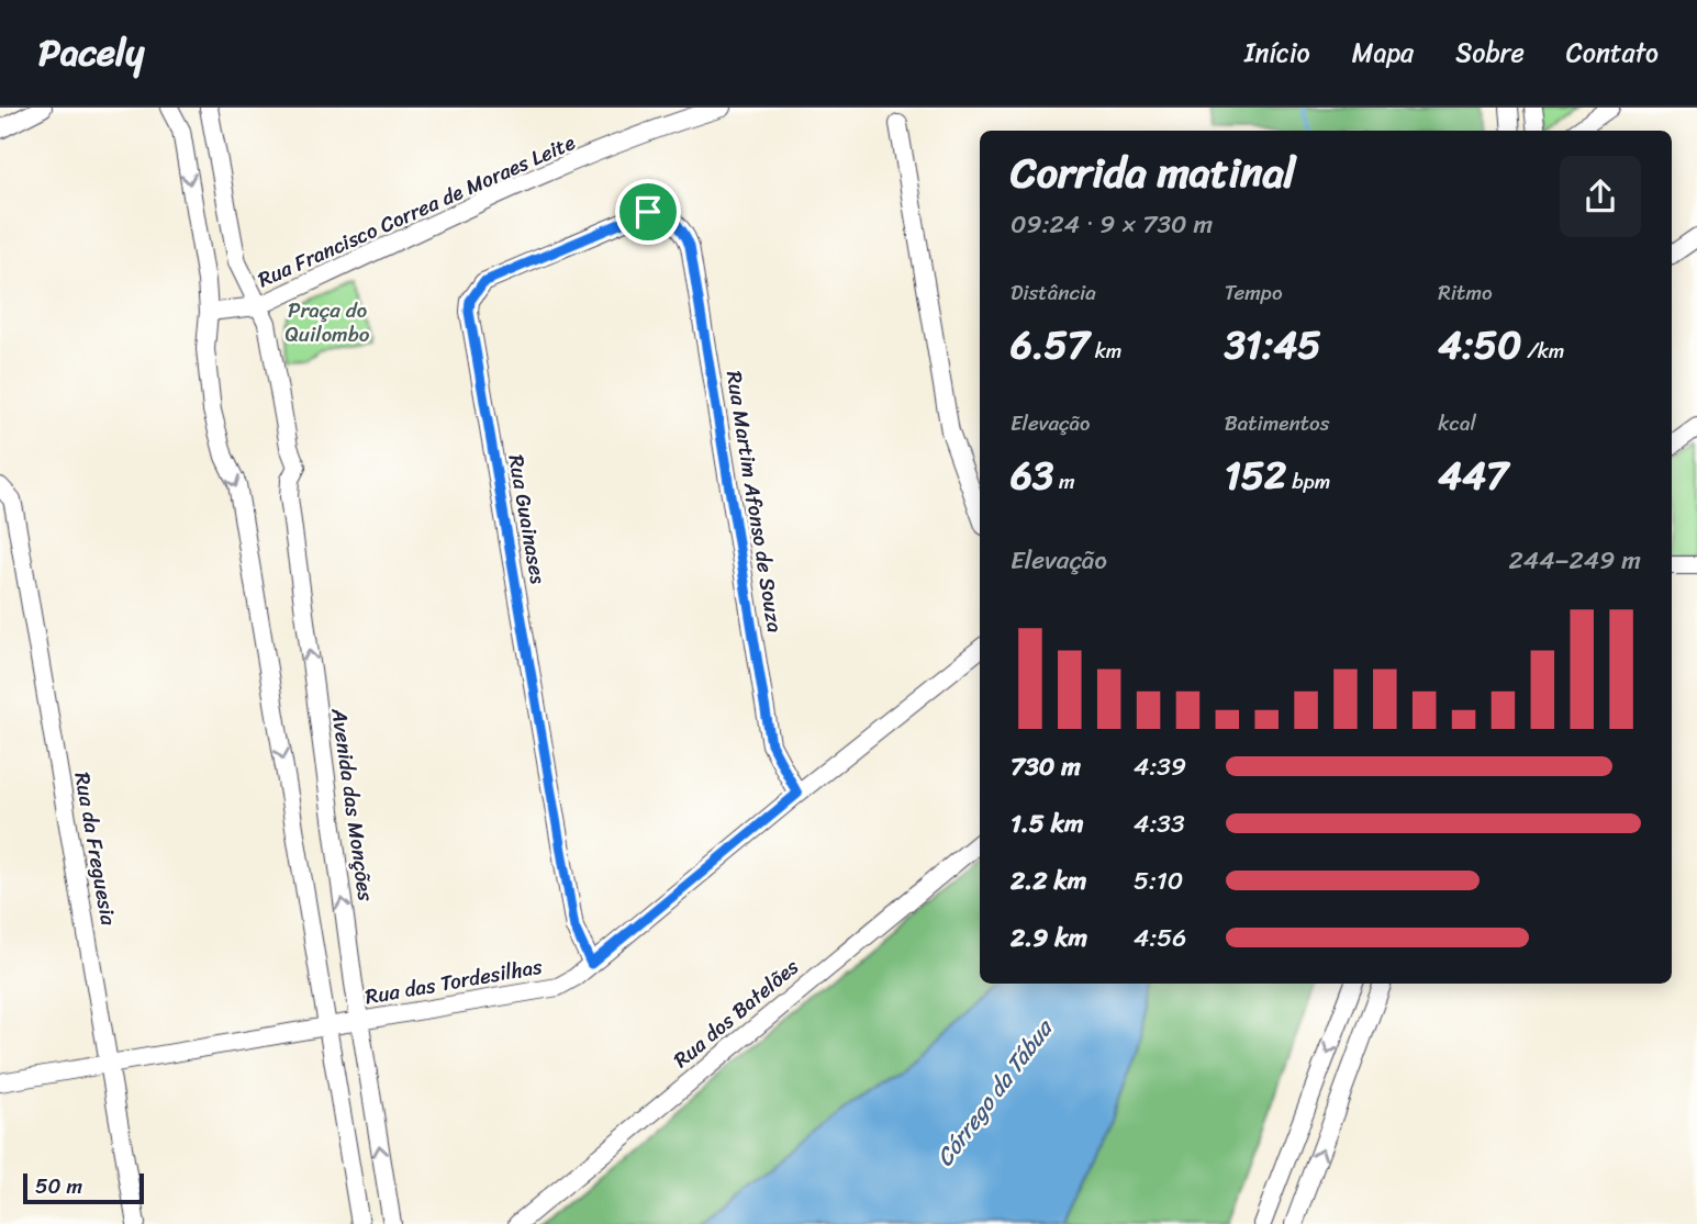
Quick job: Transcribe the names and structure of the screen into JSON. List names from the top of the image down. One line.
{"streets":{"street":["Rua Francisco Correa de Moraes Leite","Rua Martim Afonso de Souza","Rua Guainases","Avenida das Monções","Rua da Freguesia","Rua das Tordesilhas","Rua dos Batelões"]},"crossings":[["Rua Francisco Correa de Moraes Leite","Avenida das Monções"],["Rua Martim Afonso de Souza","Rua Guainases"],["Rua Martim Afonso de Souza","Rua das Tordesilhas"],["Rua Guainases","Rua das Tordesilhas"],["Avenida das Monções","Rua das Tordesilhas"],["Rua da Freguesia","Rua das Tordesilhas"]],"water":["Córrego da Tábua"],"parks":["Praça do Quilombo"],"scale_bar":"50 m","page":{"header":"Pacely","nav":["Início","Mapa","Sobre","Contato"],"heading":["Corrida matinal","09:24 · 9 × 730 m"],"stats":[["Distância","6.57 km"],["Tempo","31:45"],["Ritmo","4:50 /km"],["Elevação","63 m"],["Batimentos","152 bpm"],["kcal","447"]],"chart":["Elevação","244–249 m"],"list":[{"name":"730 m","note":"4:39"},{"name":"1.5 km","note":"4:33"},{"name":"2.2 km","note":"5:10"},{"name":"2.9 km","note":"4:56"}],"scale":"50 m"}}
